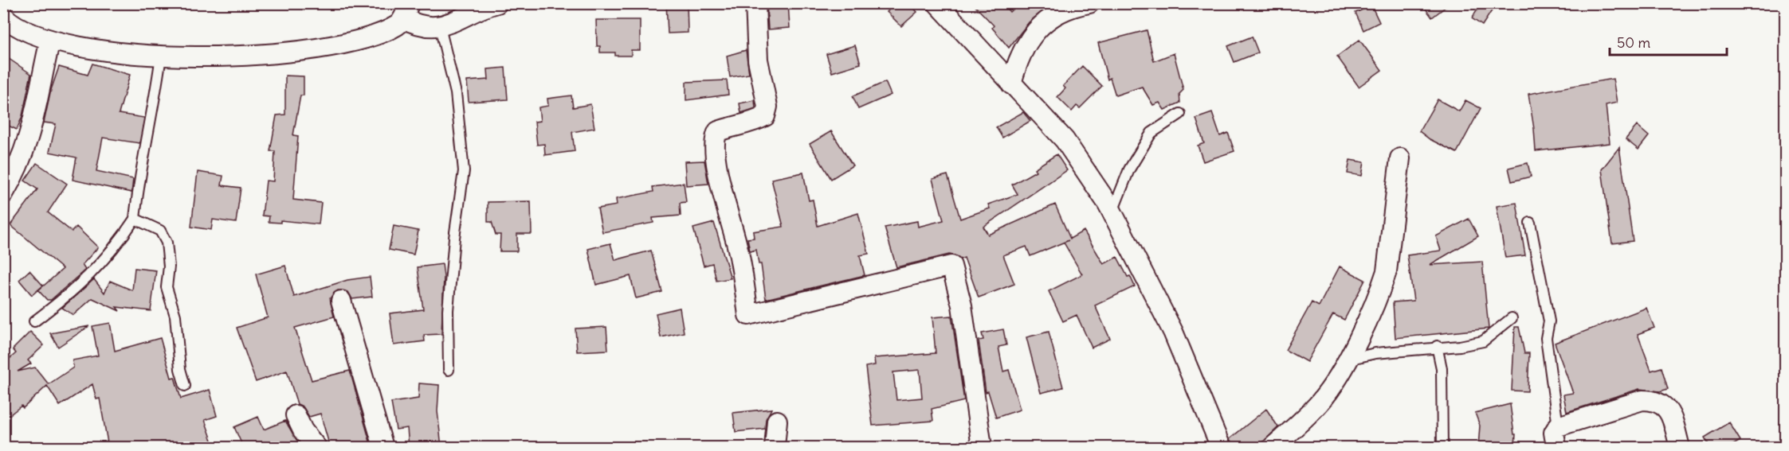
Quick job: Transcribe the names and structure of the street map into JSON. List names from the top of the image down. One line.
{"scale_bar":"50 m"}
